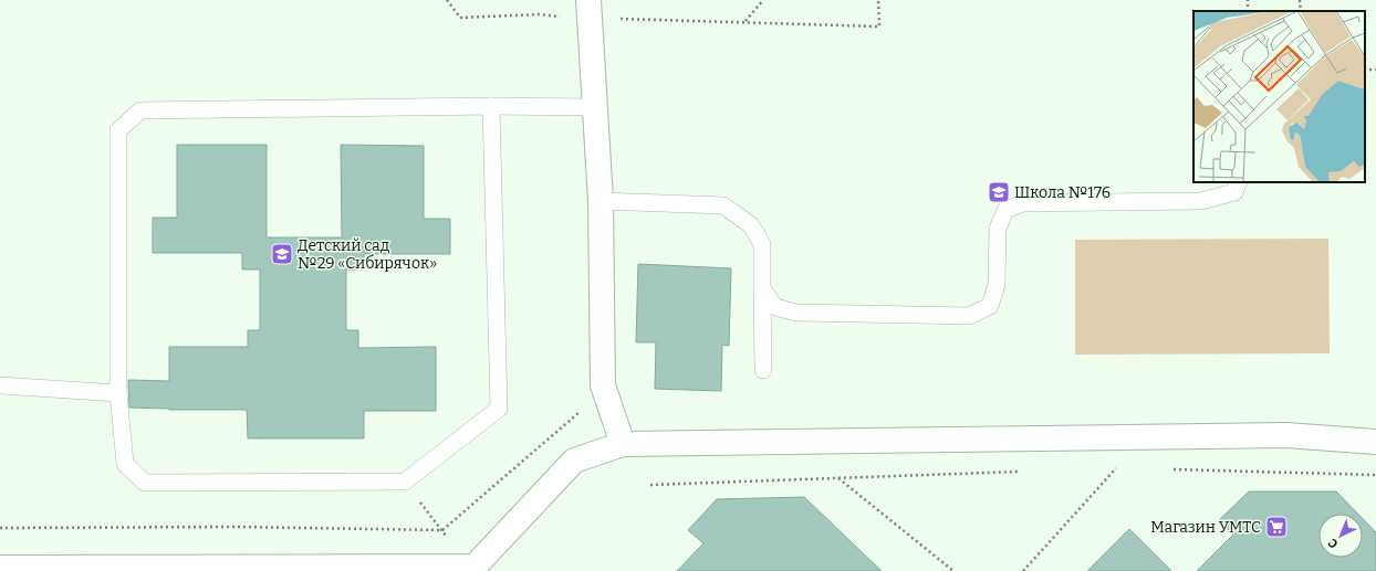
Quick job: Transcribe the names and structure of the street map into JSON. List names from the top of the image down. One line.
{"places":{"school or university":["Школа №176","Детский сад №29 «Сибирячок»"],"supermarket":["Магазин УМТС"]},"north":"bottom left"}
